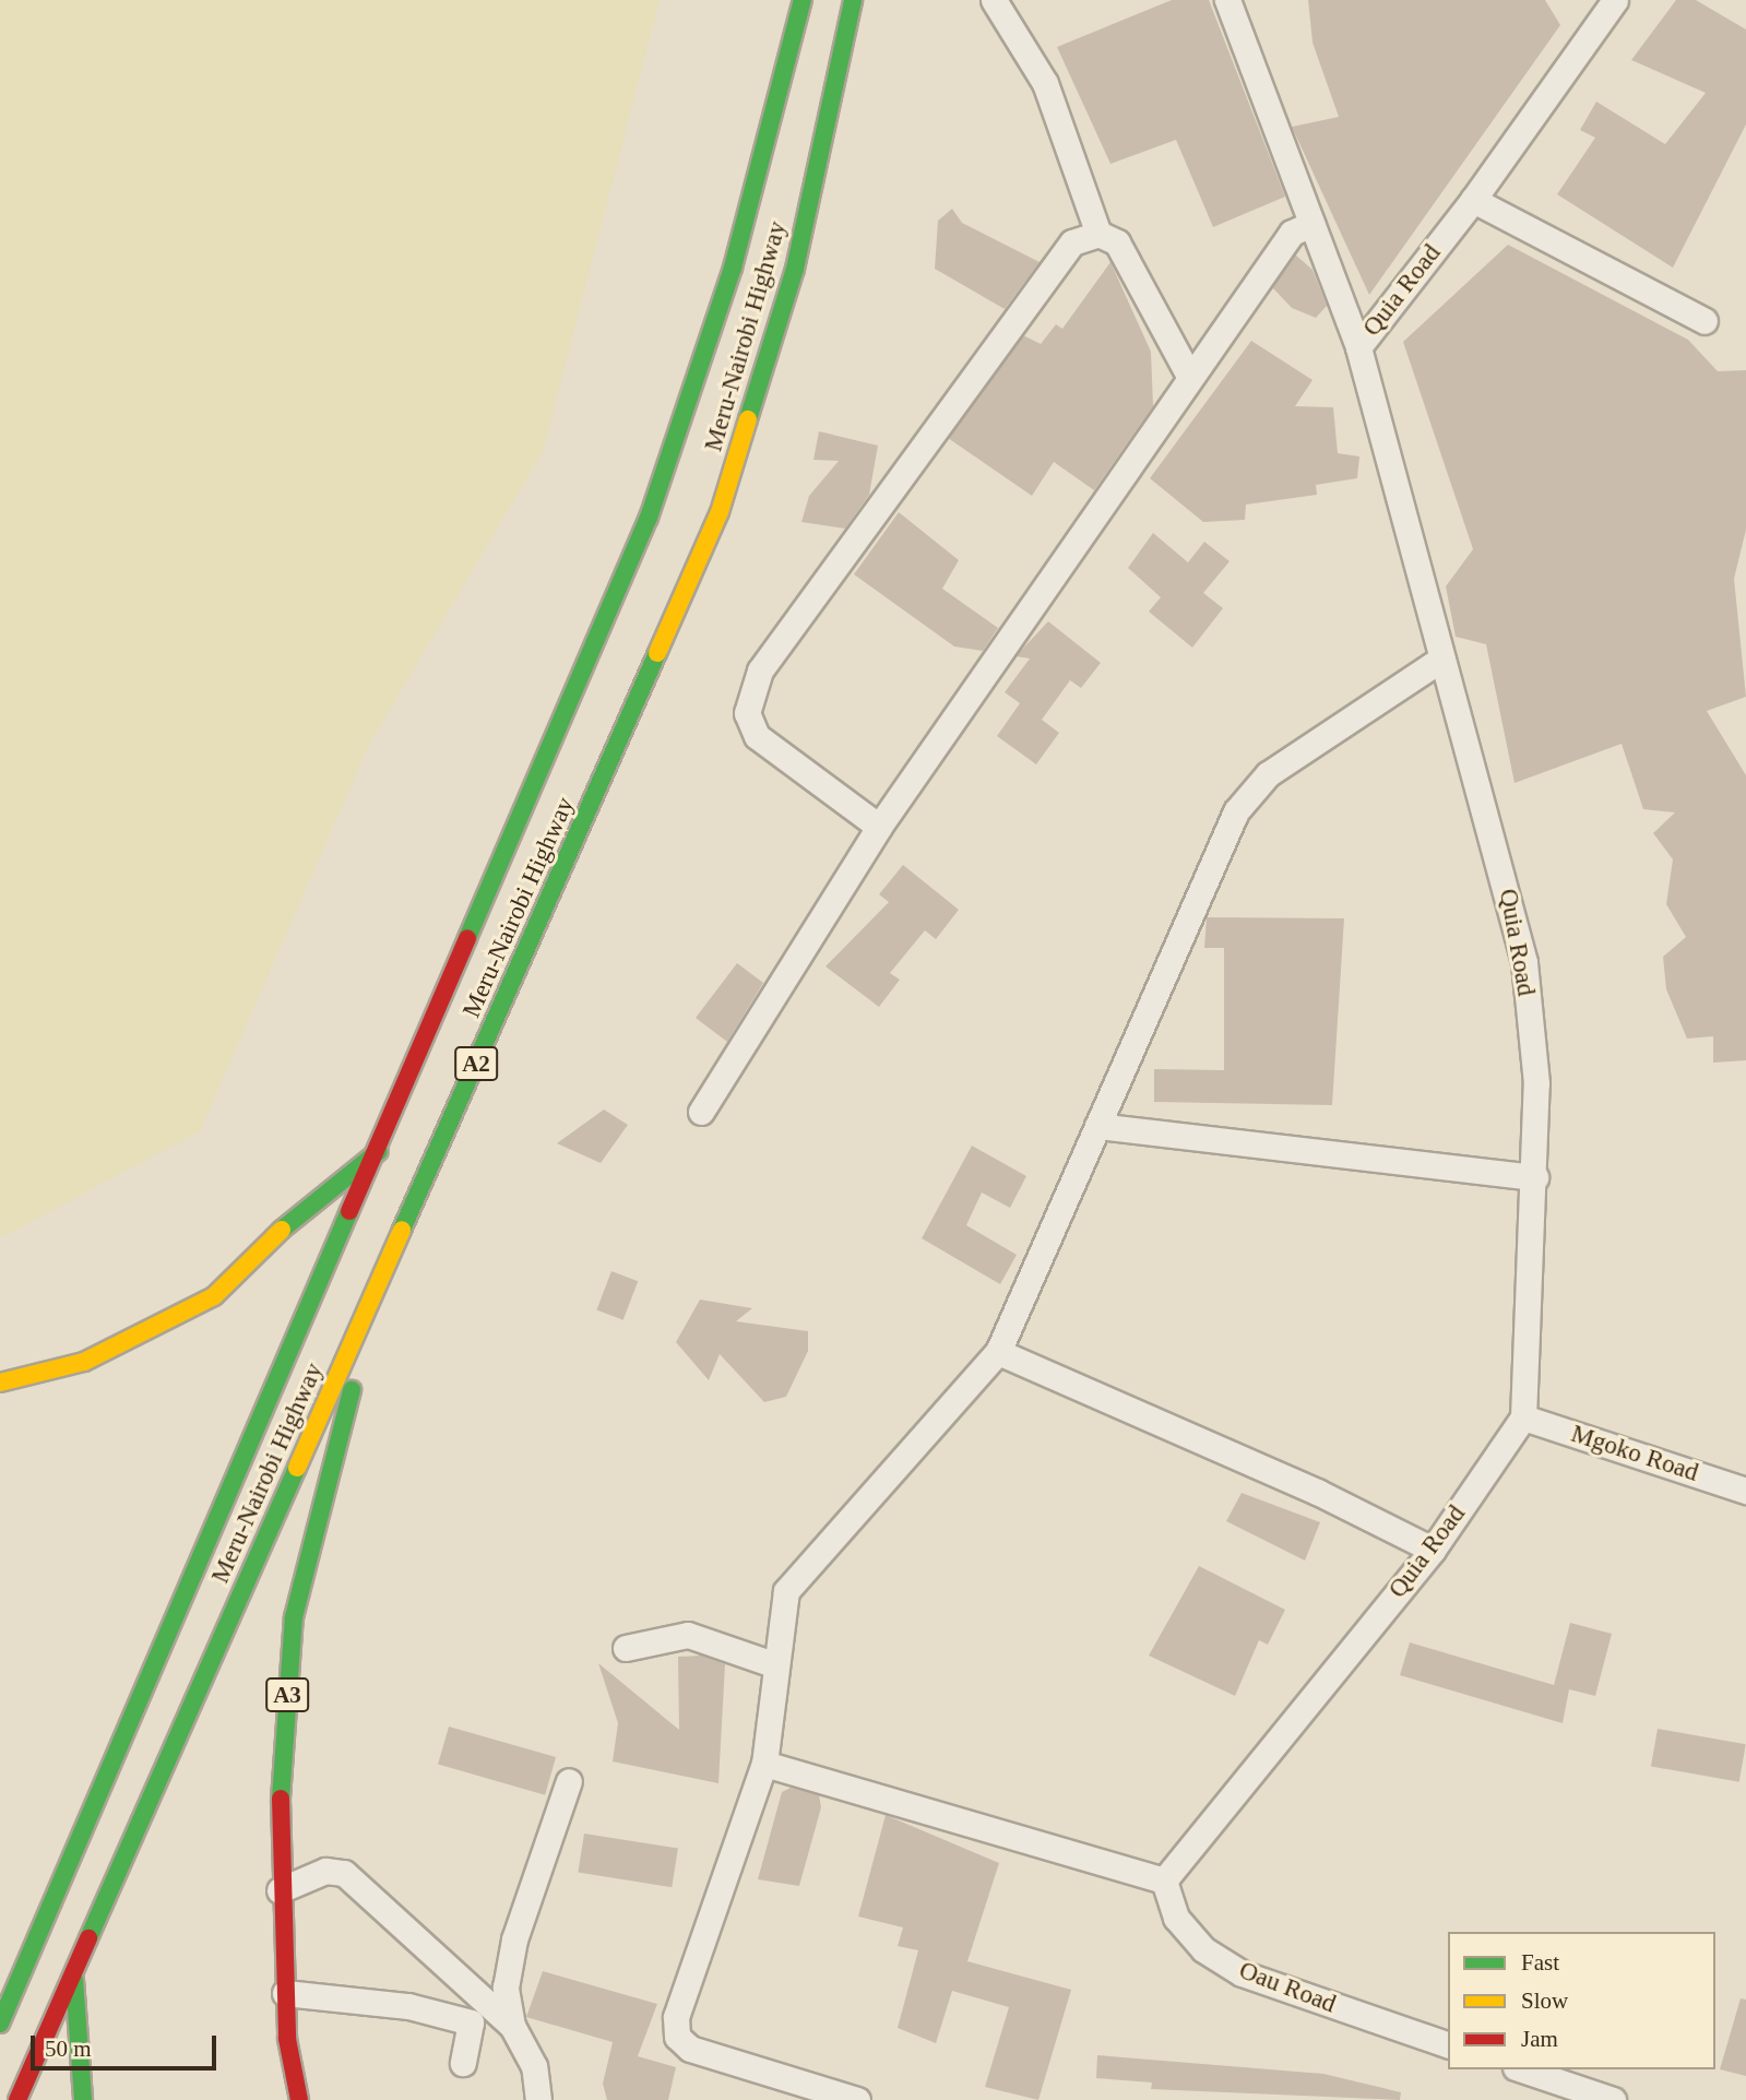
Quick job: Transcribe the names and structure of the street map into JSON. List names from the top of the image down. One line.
{"streets":{"highway":["Meru-Nairobi Highway","A2","A3"],"street":["Quia Road","Mgoko Road","Oau Road"]},"crossings":[["Quia Road","Mgoko Road"],["Quia Road","Oau Road"],["Meru-Nairobi Highway","A3"]],"legend":["Fast","Slow","Jam"],"scale_bar":"50 m"}
